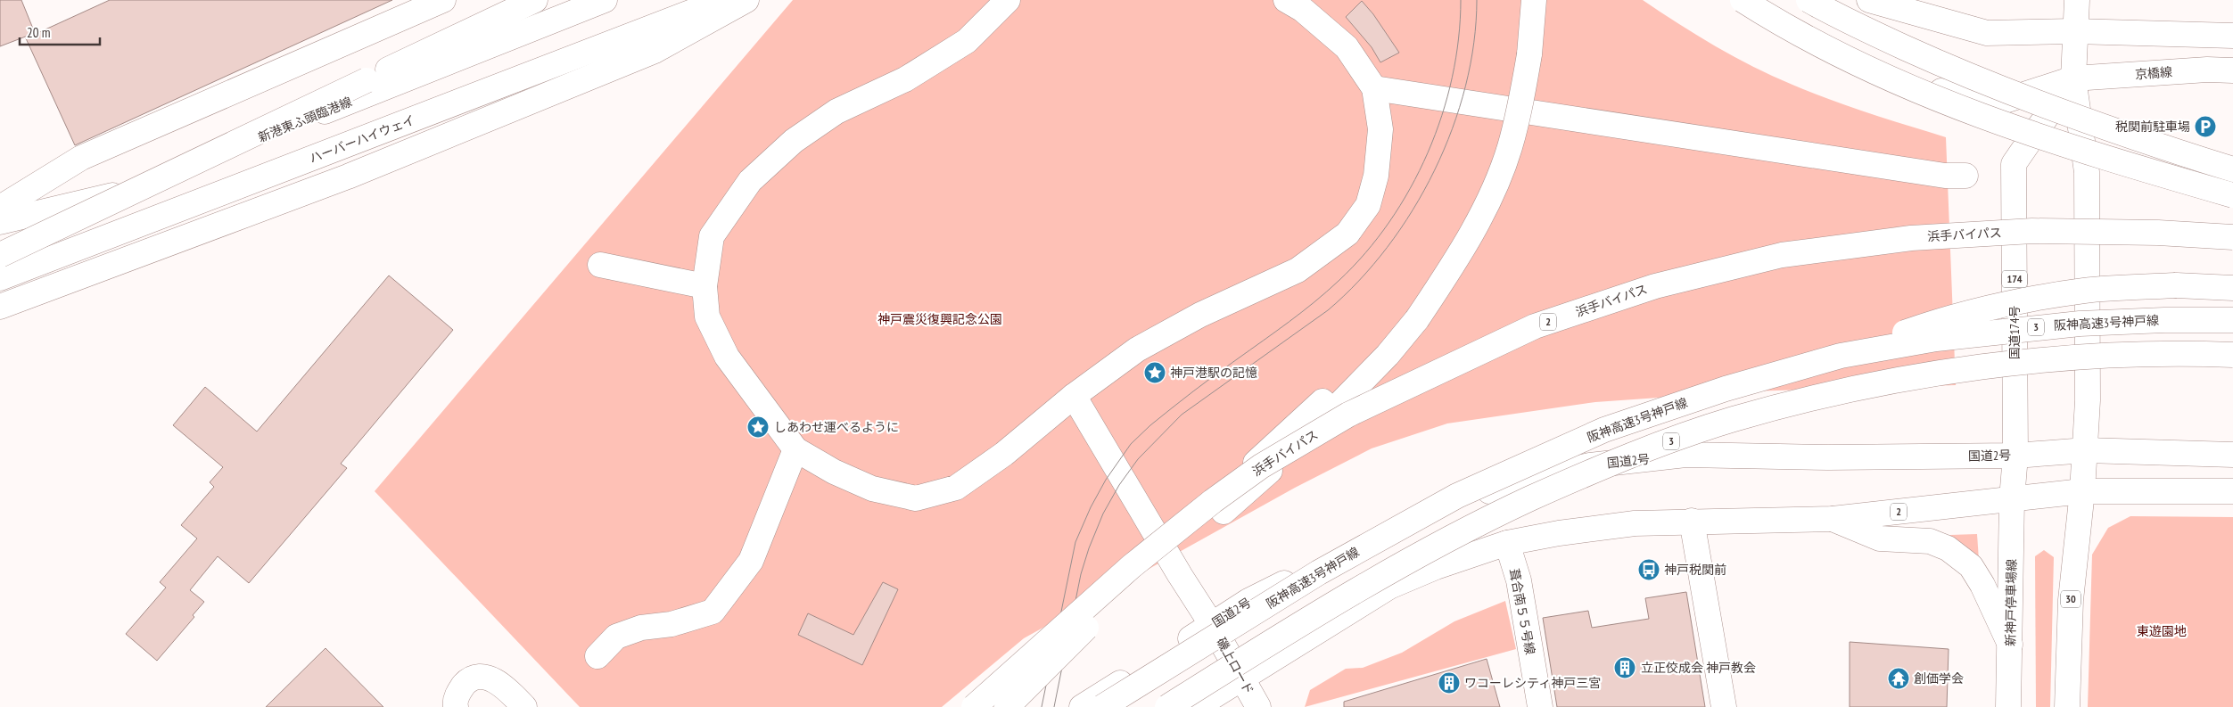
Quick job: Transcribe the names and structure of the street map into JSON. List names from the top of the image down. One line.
{"streets":{"main road":["京橋線","新港東ふ頭臨港線","ハーバーハイウェイ","浜手バイパス","174","2","阪神高速3号神戸線","3","国道174号","国道2号","30","新神戸停車場線","葺合南５５号線","磯上ロード"]},"crossings":[["京橋線","国道174号"],["2","国道174号"],["2","30"],["2","新神戸停車場線"],["2","葺合南５５号線"],["2","磯上ロード"],["阪神高速3号神戸線","3"],["国道174号","国道2号"],["国道174号","新神戸停車場線"],["国道2号","磯上ロード"]],"parks":["神戸震災復興記念公園","東遊園地"],"places":{"parking":["税関前駐車場"],"place":["神戸港駅の記憶","しあわせ運べるように"],"bus stop":["神戸税関前"],"building":["立正佼成会 神戸教会","ワコーレシティ神戸三宮"],"temple":["創価学会"]},"scale_bar":"20 m"}
